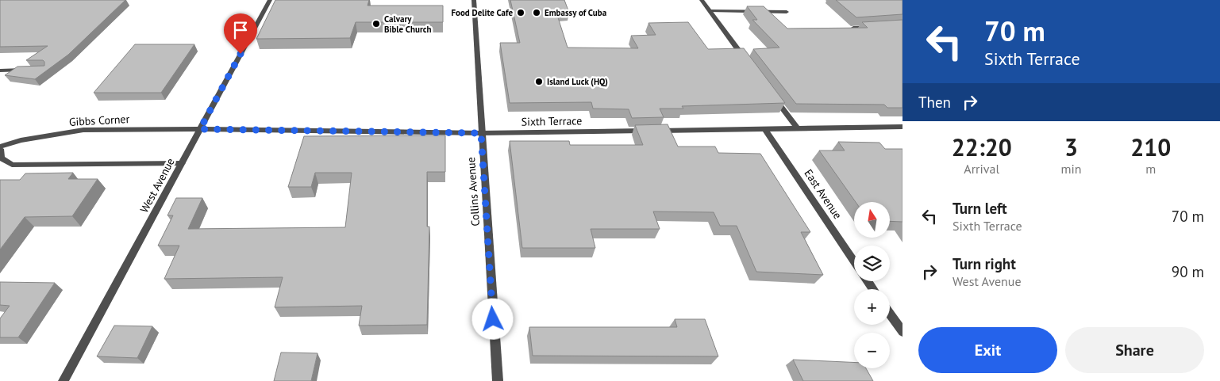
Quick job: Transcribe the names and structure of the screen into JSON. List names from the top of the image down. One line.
{"streets":{"street":["Gibbs Corner","Sixth Terrace","West Avenue","Collins Avenue","East Avenue"]},"crossings":[["Gibbs Corner","Sixth Terrace"],["Gibbs Corner","West Avenue"],["Sixth Terrace","West Avenue"],["Sixth Terrace","Collins Avenue"]],"places":["Food Delite Cafe","Embassy of Cuba","Calvary Bible Church","Island Luck (HQ)"],"north":"top","page":{"turn":["70 m","Sixth Terrace"],"then":"Then","eta":["22:20","Arrival","3","min","210","m"],"list":[{"name":"Turn left","note":"Sixth Terrace","value":"70 m"},{"name":"Turn right","note":"West Avenue","value":"90 m"}],"map_buttons":["+","−"],"buttons":["Exit","Share"]}}
